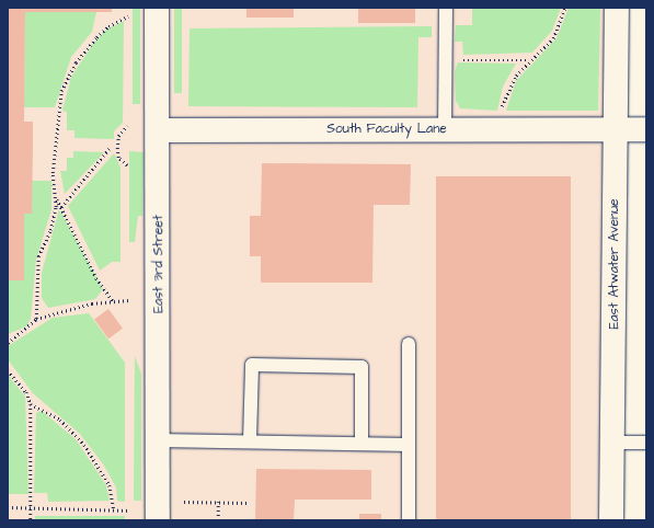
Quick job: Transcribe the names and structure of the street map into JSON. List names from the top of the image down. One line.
{"streets":{"main road":["South Faculty Lane","East 3rd Street","East Atwater Avenue"]},"crossings":[["South Faculty Lane","East 3rd Street"],["South Faculty Lane","East Atwater Avenue"]]}
